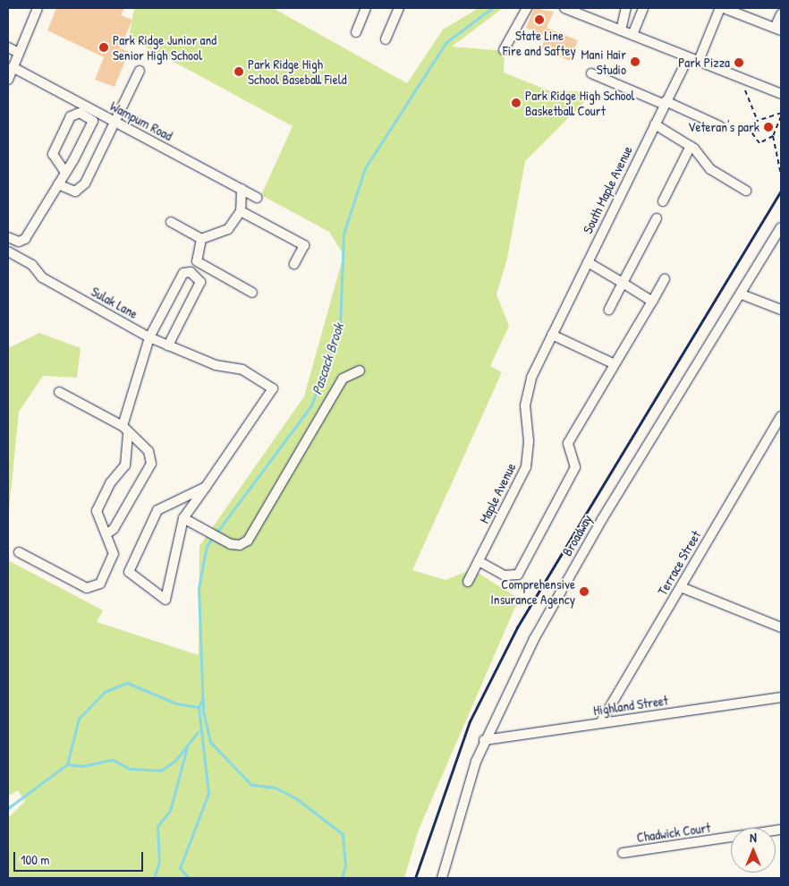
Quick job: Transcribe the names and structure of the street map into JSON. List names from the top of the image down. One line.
{"streets":{"street":["Wampum Road","South Maple Avenue","Sulak Lane","Maple Avenue","Broadway","Terrace Street","Highland Street","Chadwick Court"]},"crossings":[["South Maple Avenue","Maple Avenue"],["Broadway","Highland Street"],["Terrace Street","Highland Street"]],"water":["Pascack Brook"],"places":["State Line Fire and Saftey","Park Ridge Junior and Senior High School","Mani Hair Studio","Park Pizza","Park Ridge High School Baseball Field","Park Ridge High School Basketball Court","Veteran's park","Comprehensive Insurance Agency"],"scale_bar":"100 m","north":"top"}
